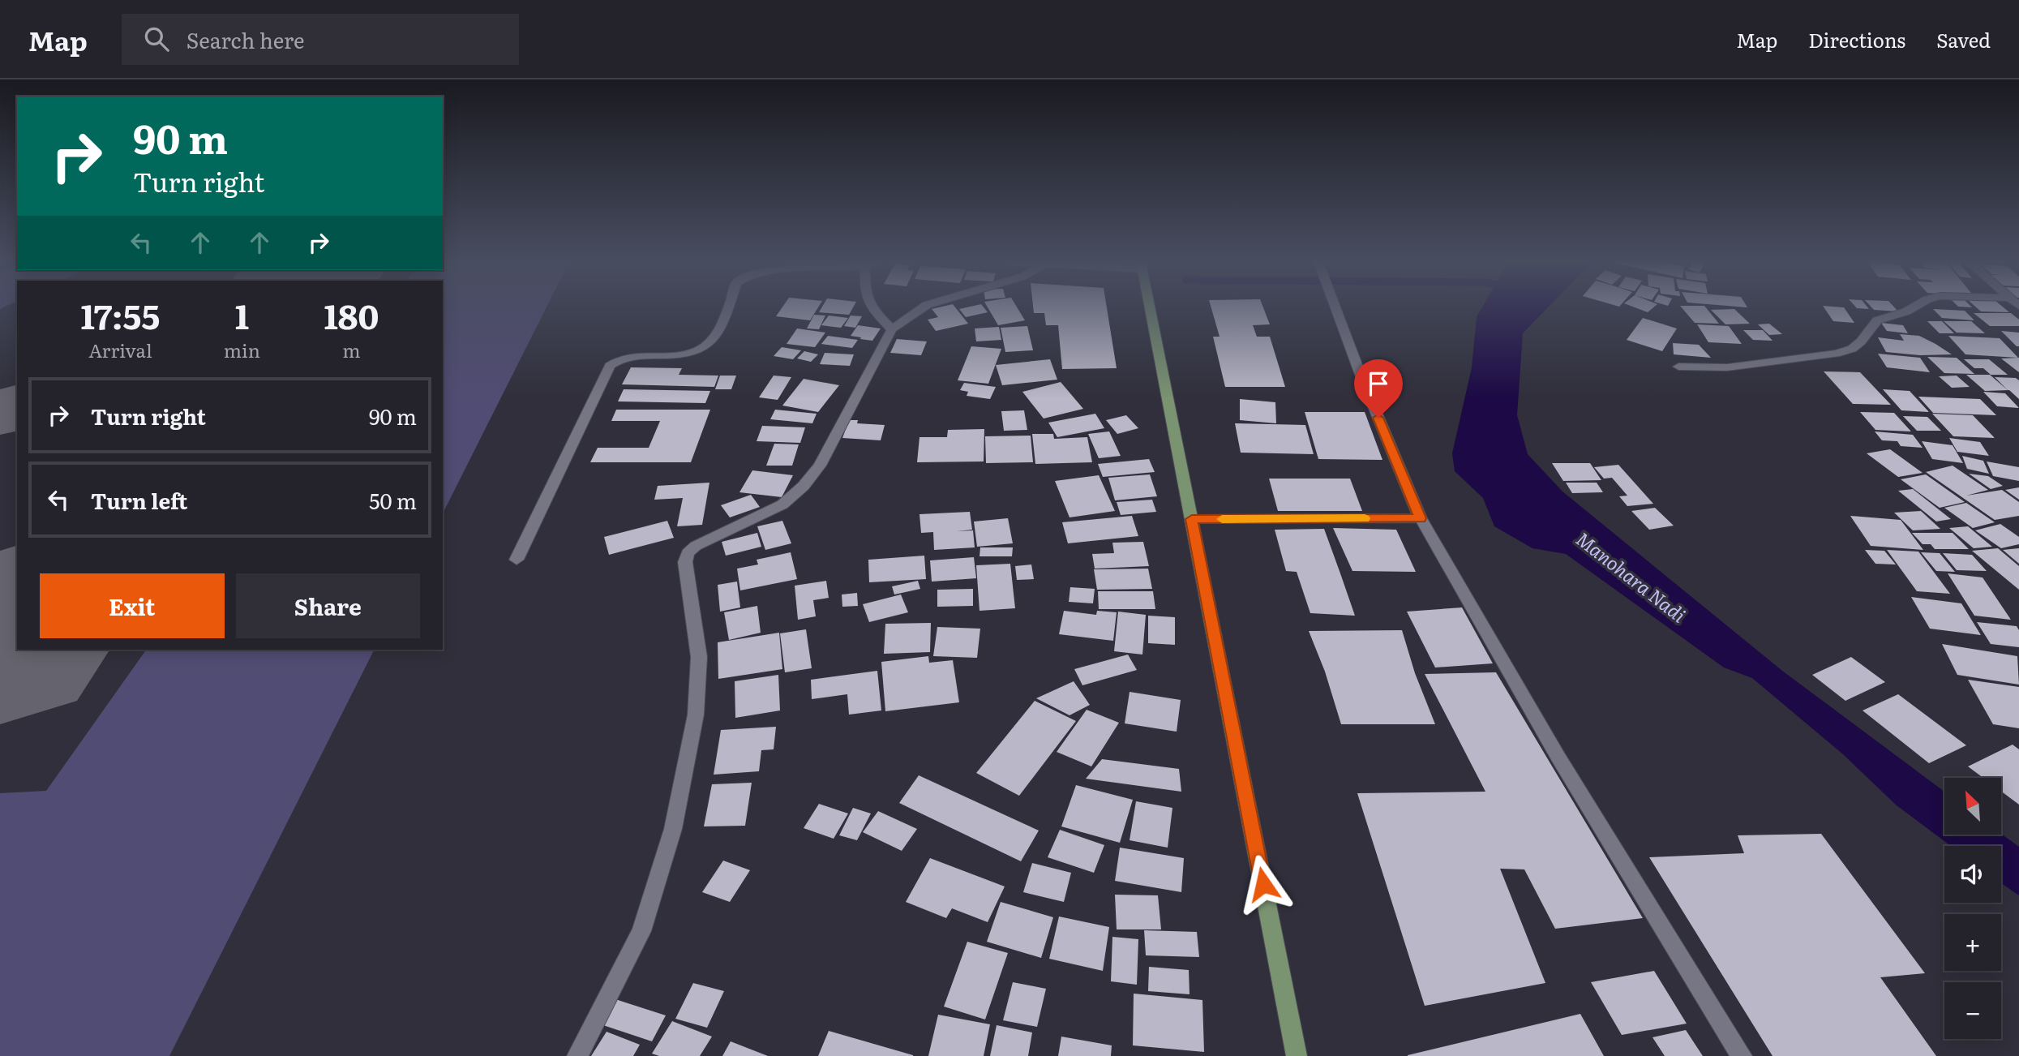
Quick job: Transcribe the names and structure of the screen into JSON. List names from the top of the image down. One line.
{"water":["Manohara Nadi"],"north":"top left","page":{"header":"Map","search":"Search here","nav":["Map","Directions","Saved"],"turn":["90 m","Turn right"],"eta":["17:55","Arrival","1","min","180","m"],"list":[{"name":"Turn right","value":"90 m"},{"name":"Turn left","value":"50 m"}],"buttons":["Exit","Share"],"map_buttons":["+","−"]}}
